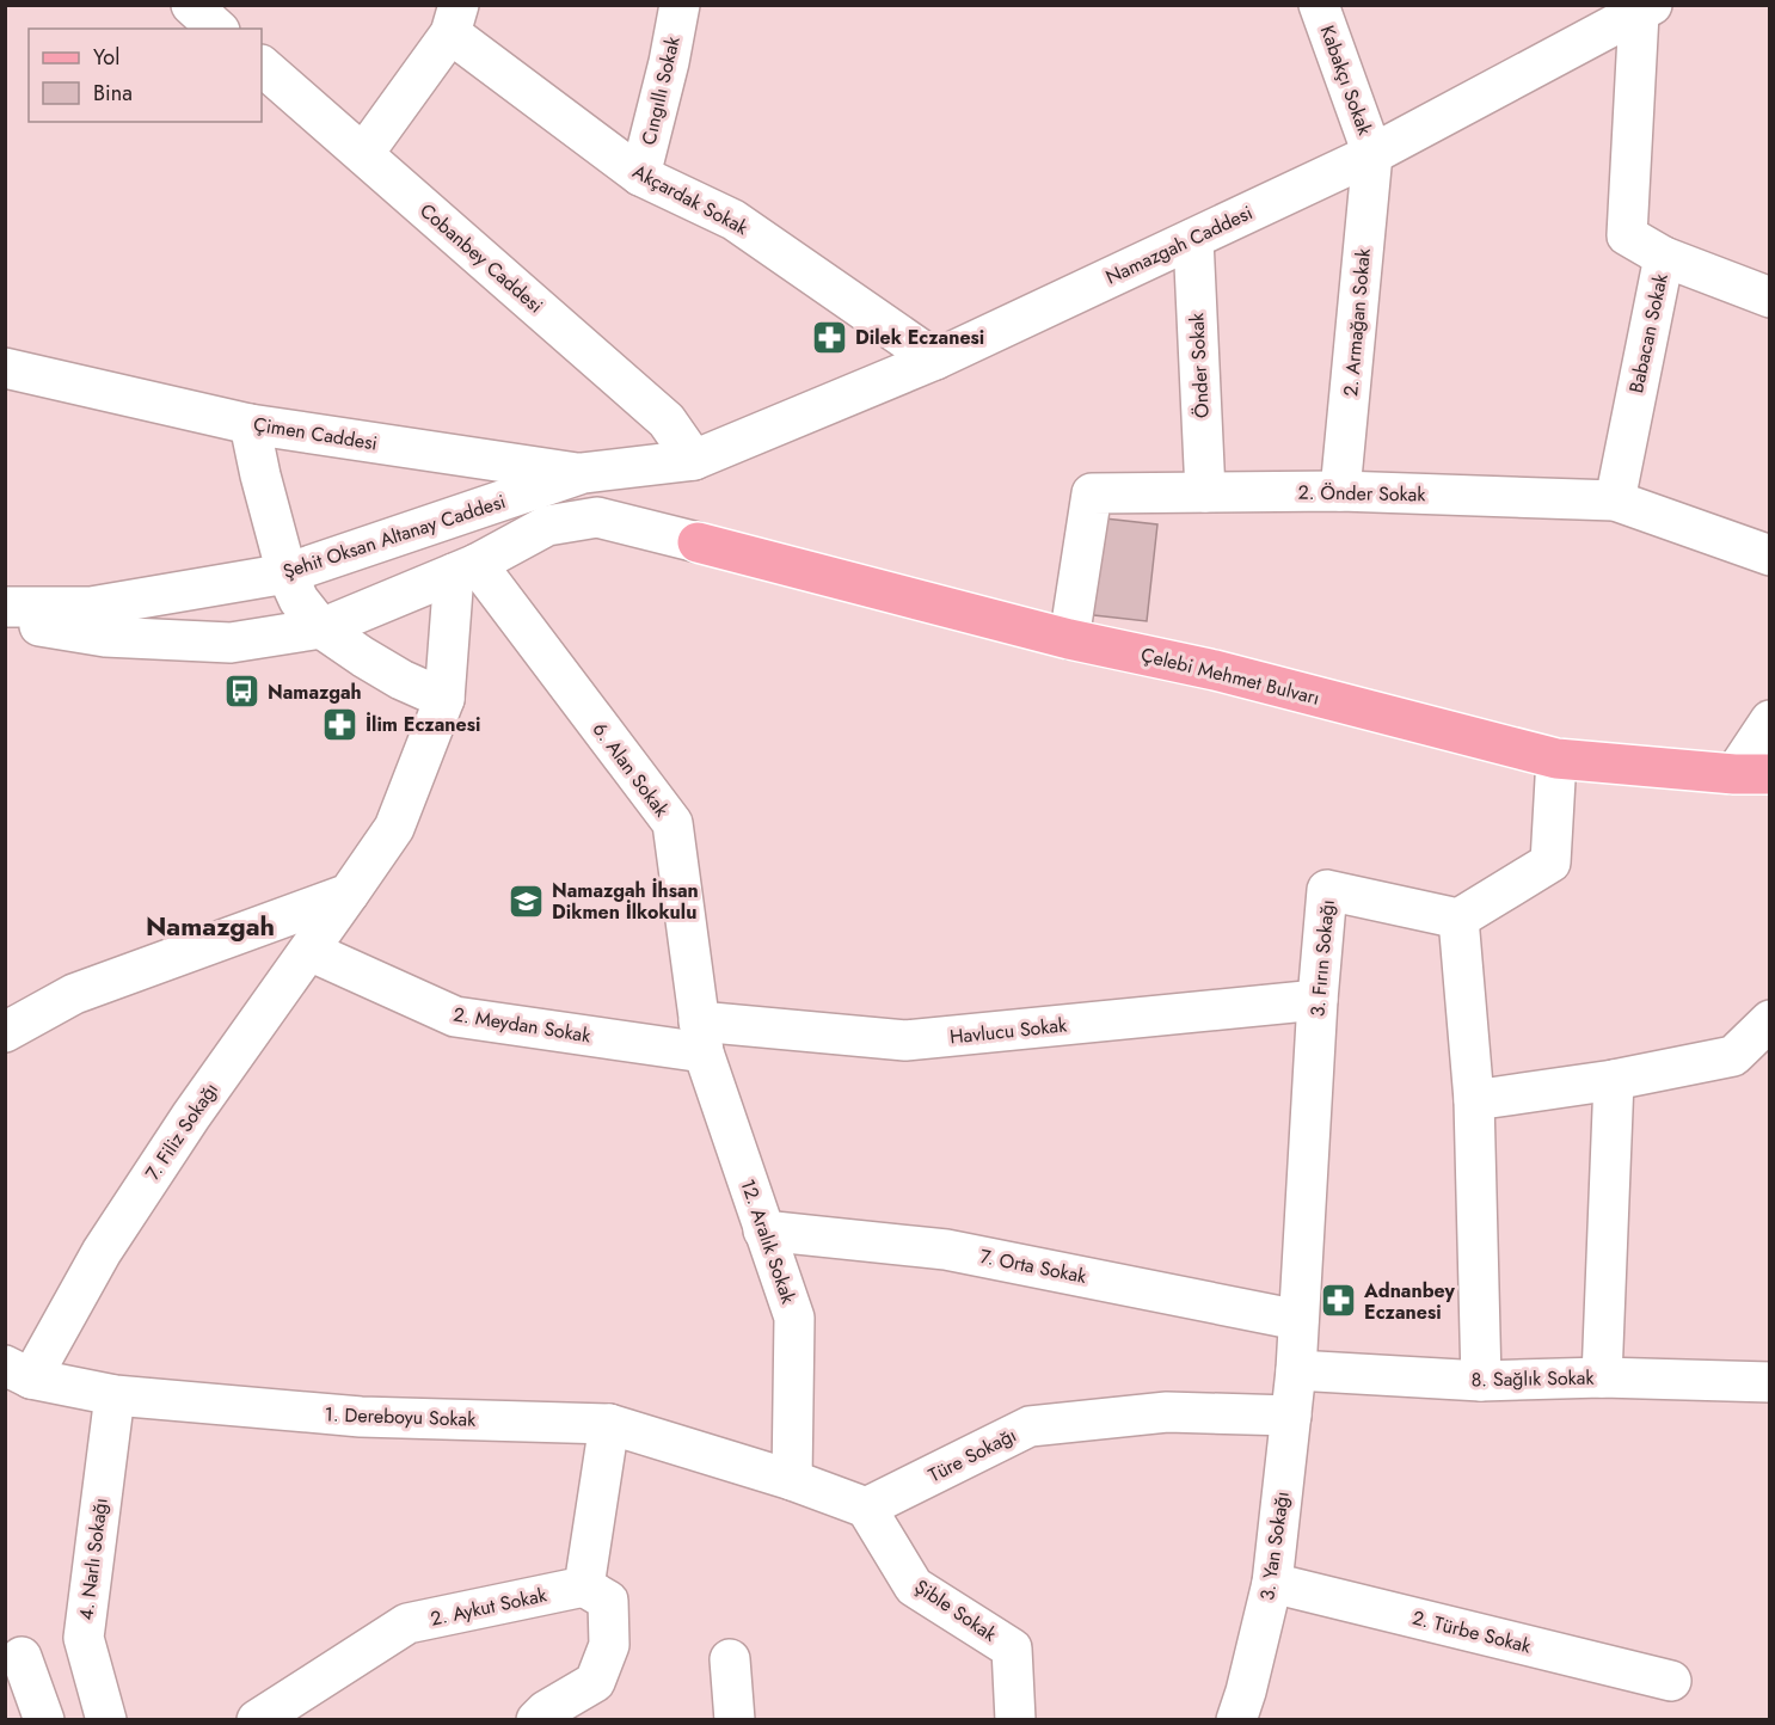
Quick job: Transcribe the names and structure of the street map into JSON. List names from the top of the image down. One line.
{"streets":{"main road":["Çelebi Mehmet Bulvarı"],"street":["Kabakçı Sokak","Cıngıllı Sokak","Akçardak Sokak","Namazgah Caddesi","Cobanbey Caddesi","2. Armağan Sokak","Babacan Sokak","Önder Sokak","Çimen Caddesi","2. Önder Sokak","Şehit Oksan Altanay Caddesi","6. Alan Sokak","3. Fırın Sokağı","2. Meydan Sokak","Havlucu Sokak","7. Filiz Sokağı","12. Aralık Sokak","7. Orta Sokak","8. Sağlık Sokak","1. Dereboyu Sokak","Türe Sokağı","3. Yan Sokağı","4. Narlı Sokağı","2. Aykut Sokak","Şible Sokak","2. Türbe Sokak"]},"crossings":[["Kabakçı Sokak","Namazgah Caddesi"],["Kabakçı Sokak","2. Armağan Sokak"],["Cıngıllı Sokak","Akçardak Sokak"],["Akçardak Sokak","Namazgah Caddesi"],["Namazgah Caddesi","Cobanbey Caddesi"],["Namazgah Caddesi","2. Armağan Sokak"],["Namazgah Caddesi","Babacan Sokak"],["Namazgah Caddesi","Önder Sokak"],["Namazgah Caddesi","Şehit Oksan Altanay Caddesi"],["Cobanbey Caddesi","Şehit Oksan Altanay Caddesi"],["2. Armağan Sokak","2. Önder Sokak"],["Babacan Sokak","2. Önder Sokak"],["Önder Sokak","2. Önder Sokak"],["Çimen Caddesi","Şehit Oksan Altanay Caddesi"],["2. Önder Sokak","Çelebi Mehmet Bulvarı"],["6. Alan Sokak","2. Meydan Sokak"],["6. Alan Sokak","Havlucu Sokak"],["6. Alan Sokak","7. Filiz Sokağı"],["6. Alan Sokak","12. Aralık Sokak"],["3. Fırın Sokağı","Havlucu Sokak"],["3. Fırın Sokağı","7. Orta Sokak"],["3. Fırın Sokağı","8. Sağlık Sokak"],["3. Fırın Sokağı","3. Yan Sokağı"],["2. Meydan Sokak","Havlucu Sokak"],["2. Meydan Sokak","7. Filiz Sokağı"],["2. Meydan Sokak","12. Aralık Sokak"],["Havlucu Sokak","12. Aralık Sokak"],["7. Filiz Sokağı","1. Dereboyu Sokak"],["12. Aralık Sokak","7. Orta Sokak"],["12. Aralık Sokak","1. Dereboyu Sokak"],["8. Sağlık Sokak","3. Yan Sokağı"],["1. Dereboyu Sokak","4. Narlı Sokağı"],["Türe Sokağı","3. Yan Sokağı"],["Türe Sokağı","Şible Sokak"],["3. Yan Sokağı","2. Türbe Sokak"]],"districts":["Namazgah"],"places":{"pharmacy":["Dilek Eczanesi","İlim Eczanesi","Adnanbey Eczanesi"],"bus stop":["Namazgah"],"school or university":["Namazgah İhsan Dikmen İlkokulu"]},"legend":["Yol","Bina"]}
